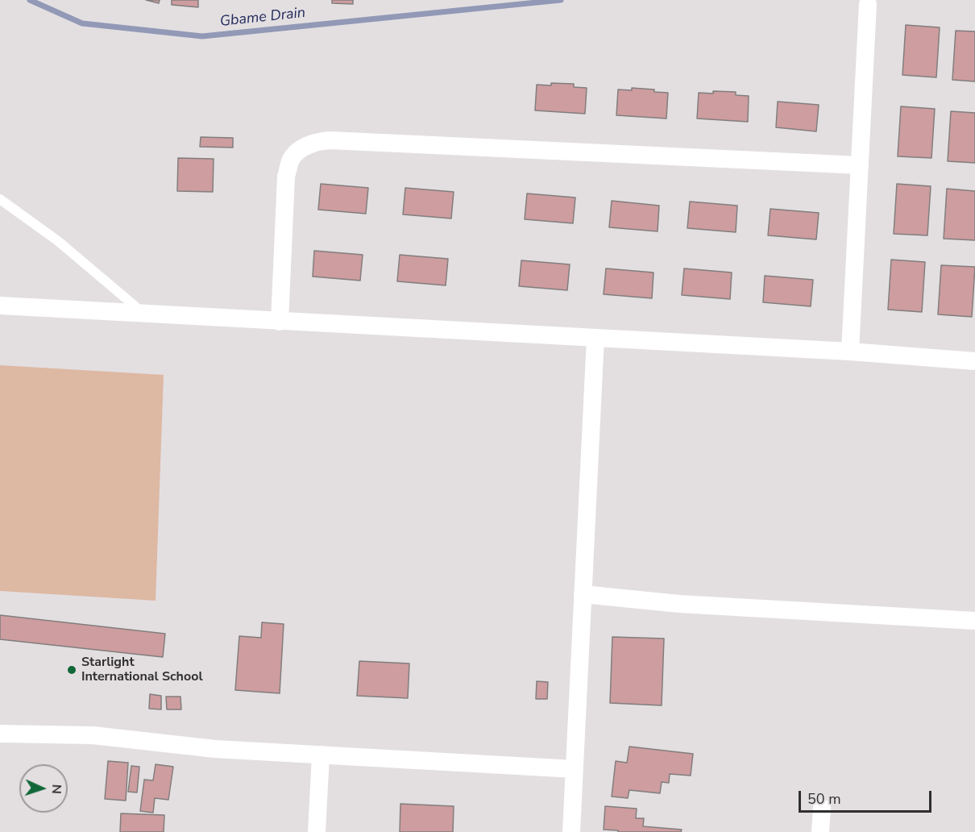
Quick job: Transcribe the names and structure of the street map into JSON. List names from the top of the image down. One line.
{"water":["Gbame Drain"],"places":["Starlight International School"],"scale_bar":"50 m","north":"right"}
